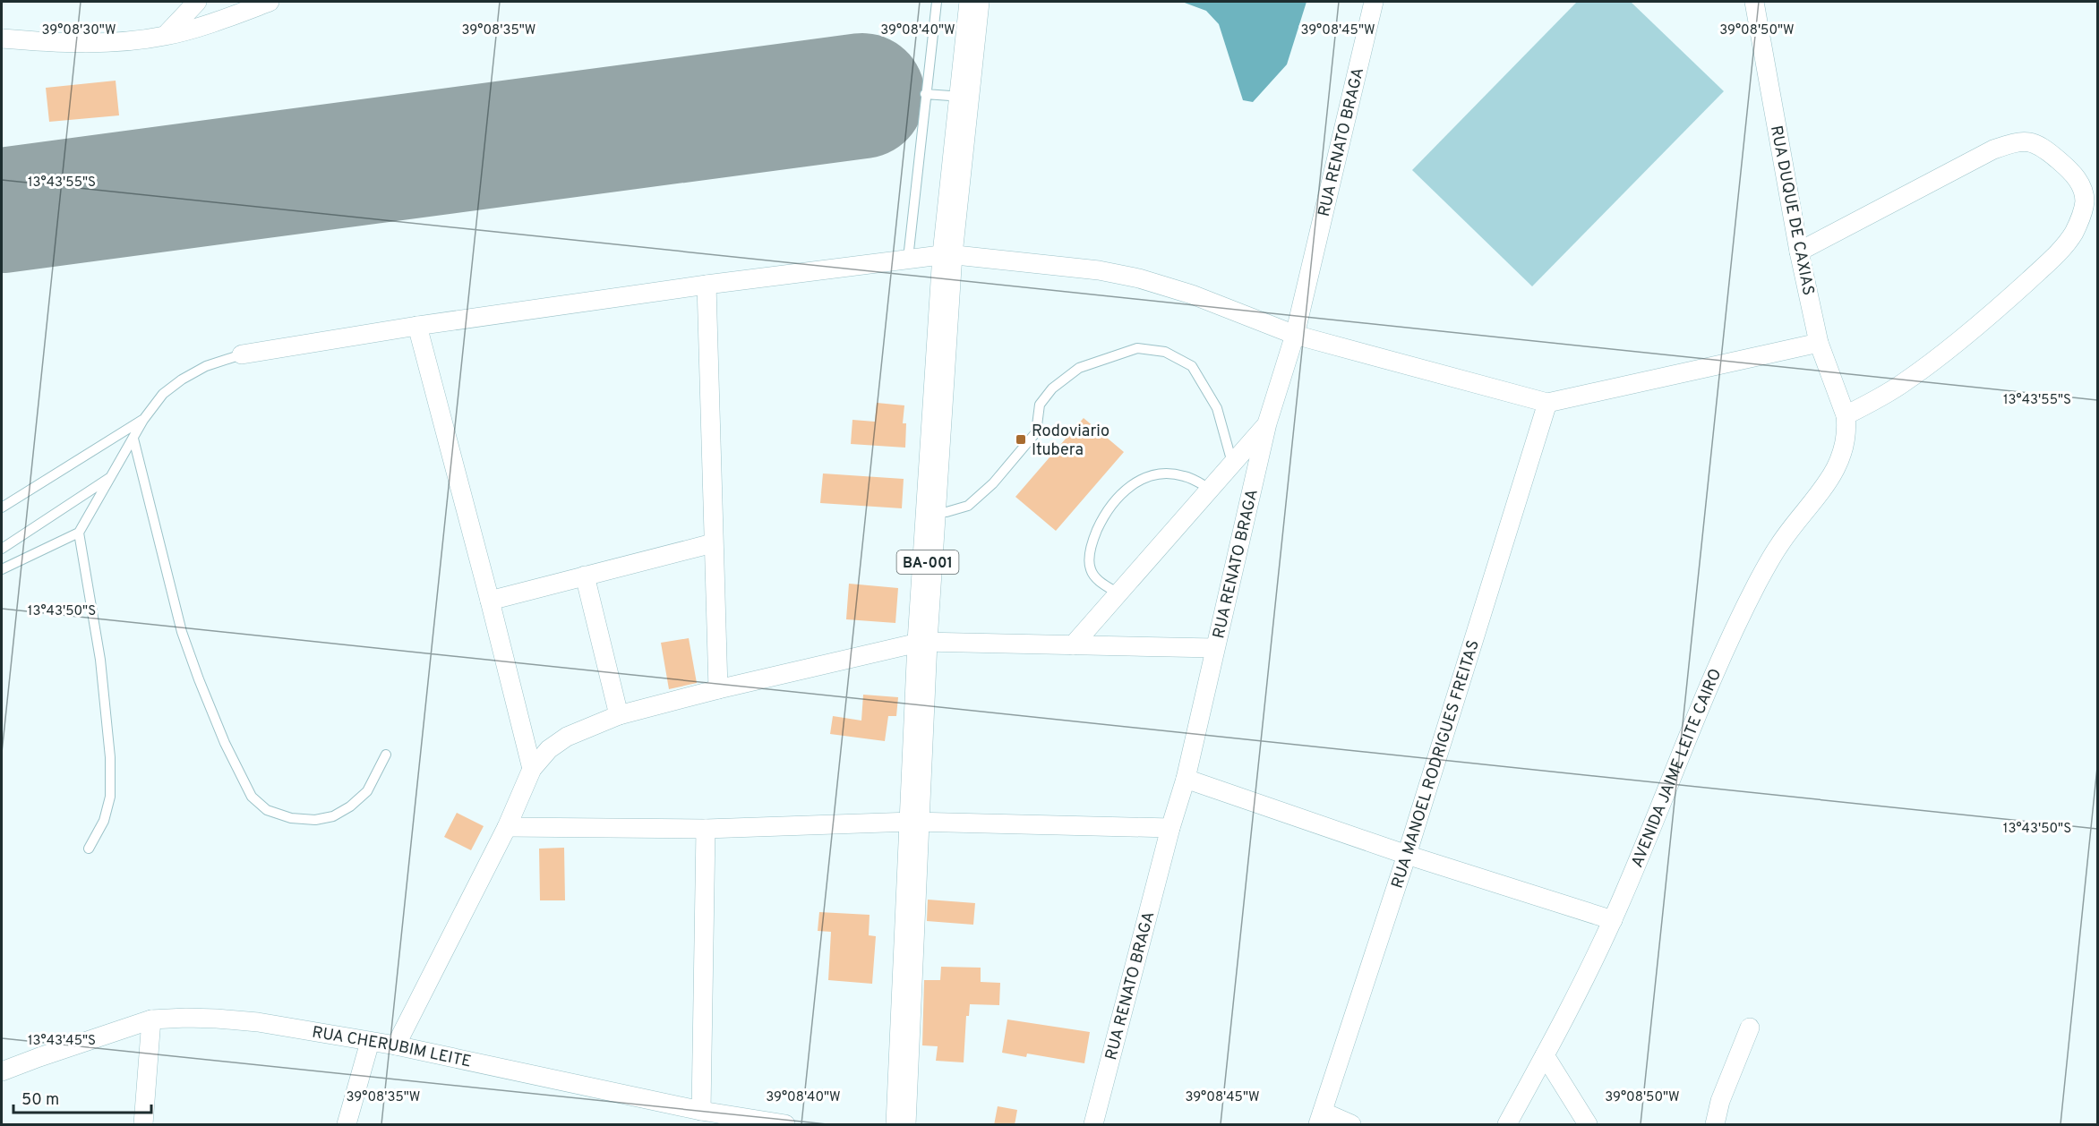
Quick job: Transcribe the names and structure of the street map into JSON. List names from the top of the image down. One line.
{"streets":{"main road":["BA-001"],"street":["RUA RENATO BRAGA","RUA DUQUE DE CAXIAS","RUA MANOEL RODRIGUES FREITAS","AVENIDA JAIME LEITE CAIRO","RUA CHERUBIM LEITE"]},"crossings":[["RUA DUQUE DE CAXIAS","AVENIDA JAIME LEITE CAIRO"]],"places":{"transit":["Rodoviario Itubera"]},"scale_bar":"50 m","coordinates":["39°08'30\"W","39°08'35\"W","39°08'40\"W","39°08'45\"W","39°08'50\"W","13°43'55\"S","13°43'50\"S","13°43'45\"S"]}
